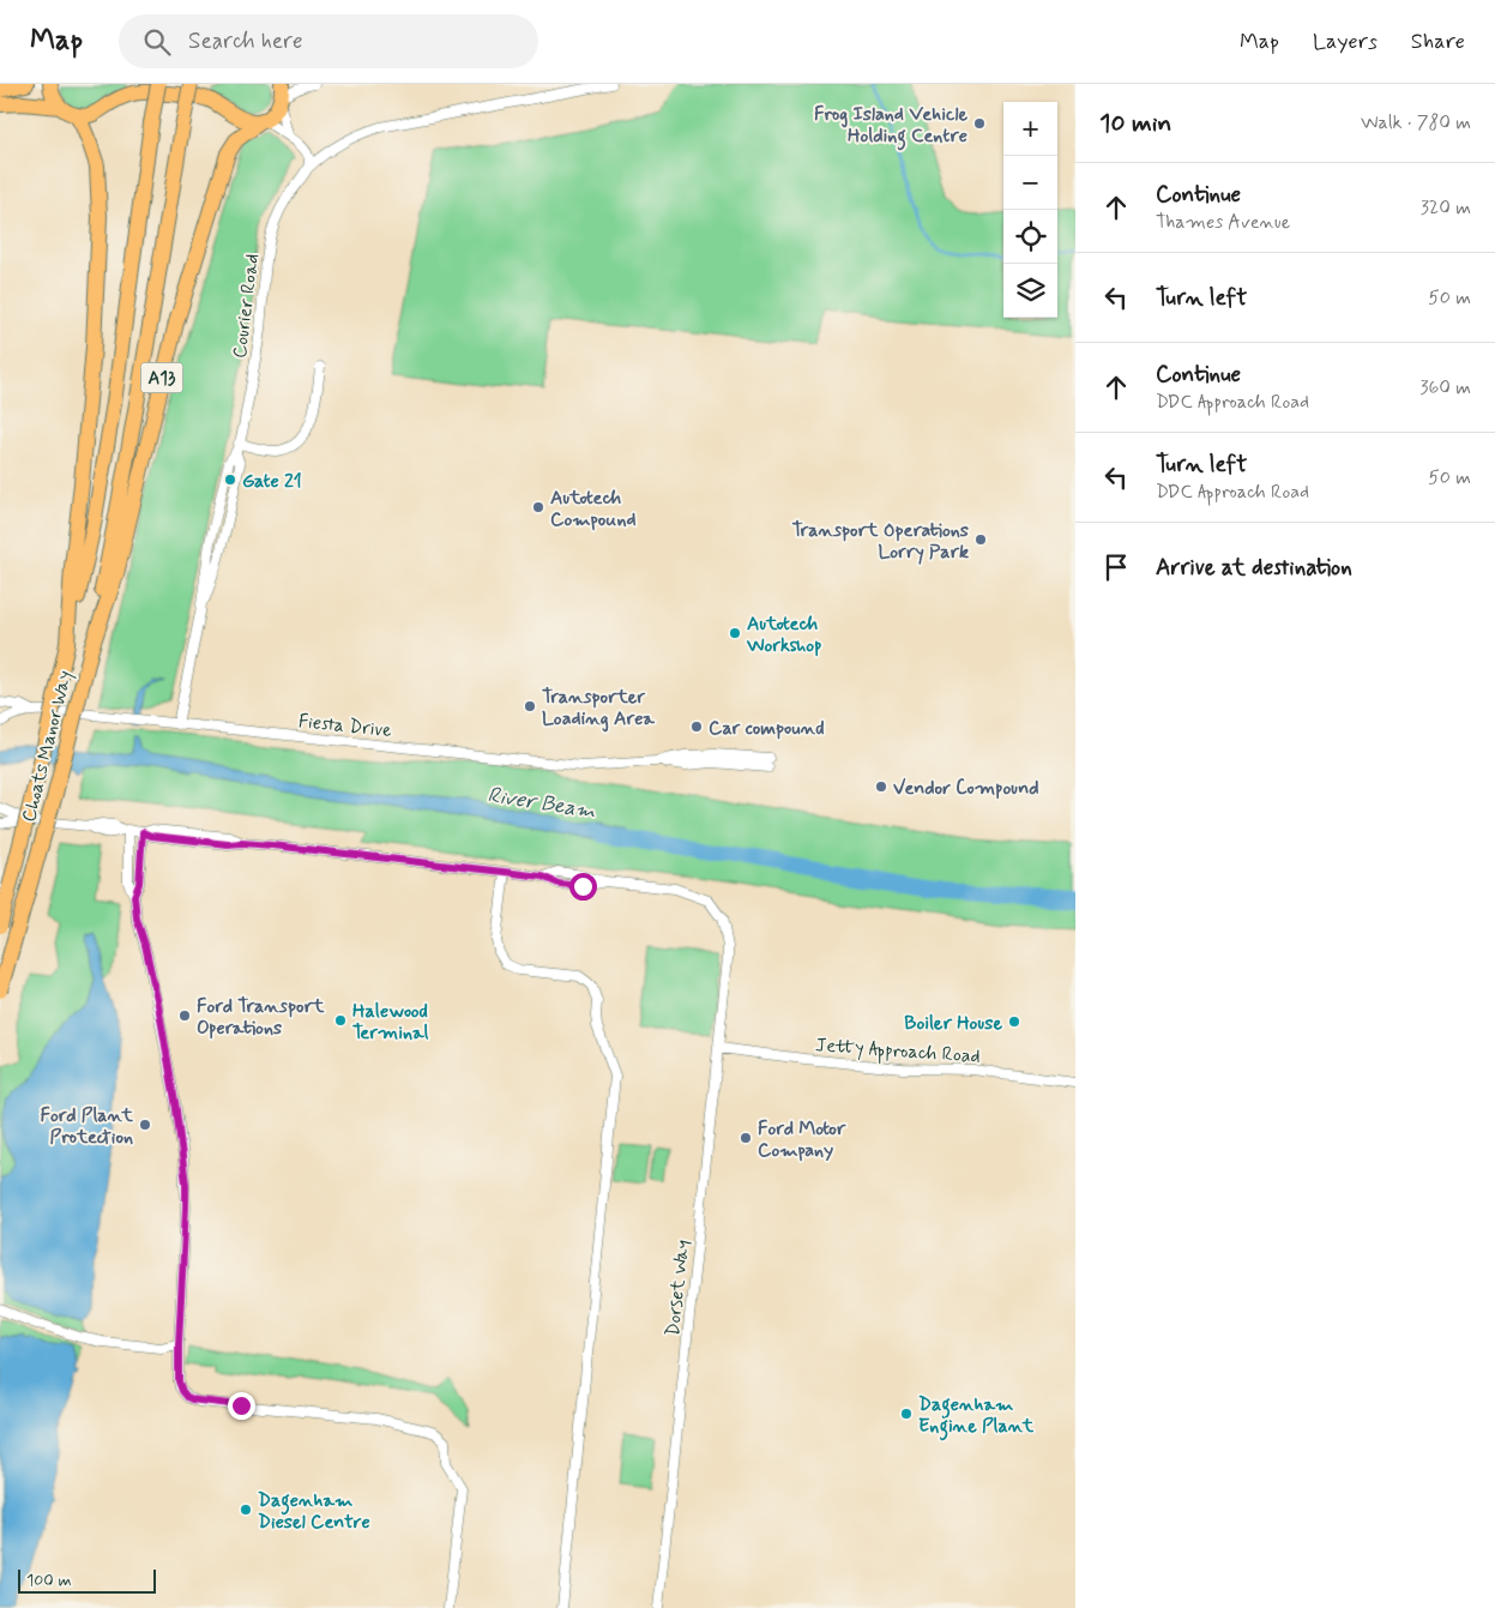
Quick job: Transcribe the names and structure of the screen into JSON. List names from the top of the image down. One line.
{"streets":{"main road":["A13","Choats Manor Way"],"street":["Courier Road","Fiesta Drive","Jetty Approach Road","Dorset Way"]},"crossings":[["Courier Road","Fiesta Drive"],["A13","Choats Manor Way"],["Jetty Approach Road","Dorset Way"]],"water":["River Beam"],"places":["Frog Island Vehicle Holding Centre","Gate 21","Autotech Compound","Transport Operations Lorry Park","Autotech Workshop","Transporter Loading Area","Car compound","Vendor Compound","Ford Transport Operations","Halewood Terminal","Boiler House","Ford Plant Protection","Ford Motor Company","Dagenham Engine Plant","Dagenham Diesel Centre"],"scale_bar":"100 m","page":{"header":"Map","search":"Search here","nav":["Map","Layers","Share"],"heading":["10 min","Walk · 780 m"],"map_buttons":["+","−"],"list":[["Continue","Thames Avenue","320 m"],["Turn left","50 m"],["Continue","DDC Approach Road","360 m"],["Turn left","DDC Approach Road","50 m"],"Arrive at destination"],"scale":"100 m"}}
